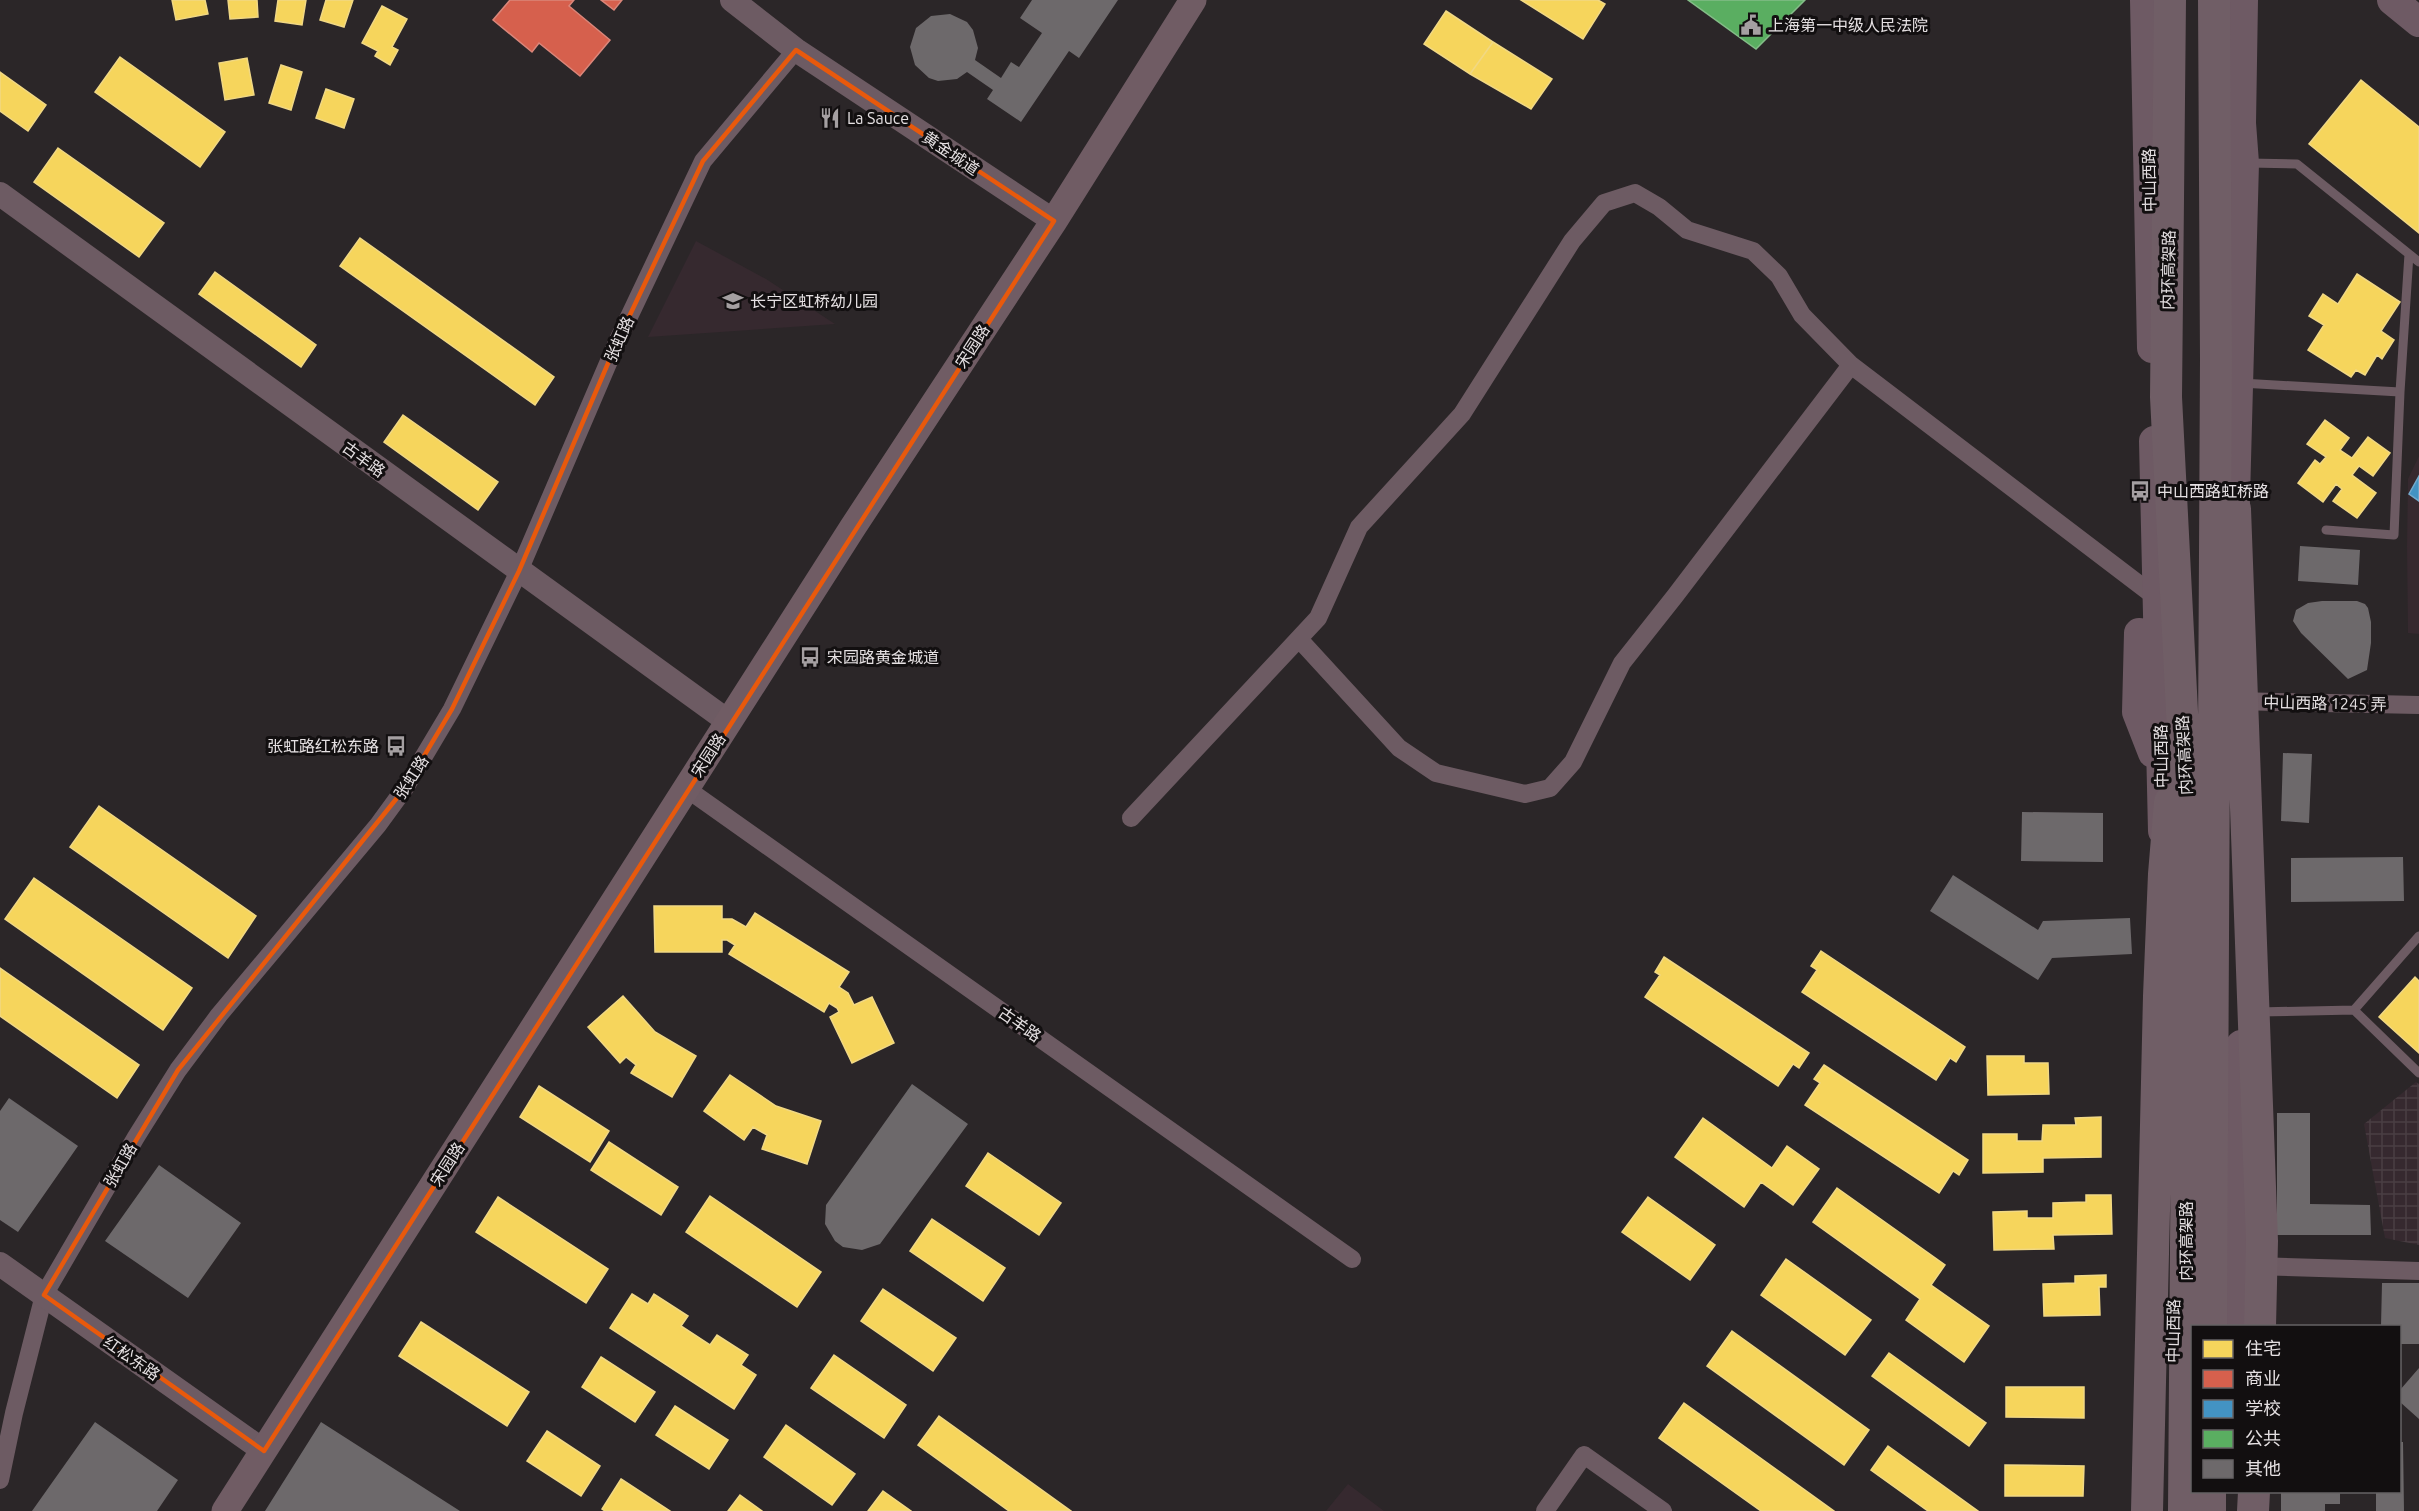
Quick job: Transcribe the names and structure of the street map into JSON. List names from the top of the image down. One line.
{"streets":{"highway":["内环高架路"],"main road":["中山西路","宋园路"],"street":["黄金城道","张虹路","古羊路","中山西路 1245 弄","红松东路"]},"crossings":[["黄金城道","张虹路"],["黄金城道","宋园路"],["张虹路","古羊路"],["张虹路","红松东路"],["宋园路","古羊路"],["宋园路","红松东路"]],"places":{"public building":["上海第一中级人民法院"],"restaurant":["La Sauce"],"school or university":["长宁区虹桥幼儿园"],"bus stop":["中山西路虹桥路","宋园路黄金城道","张虹路红松东路"]},"legend":["住宅","商业","学校","公共","其他"]}
